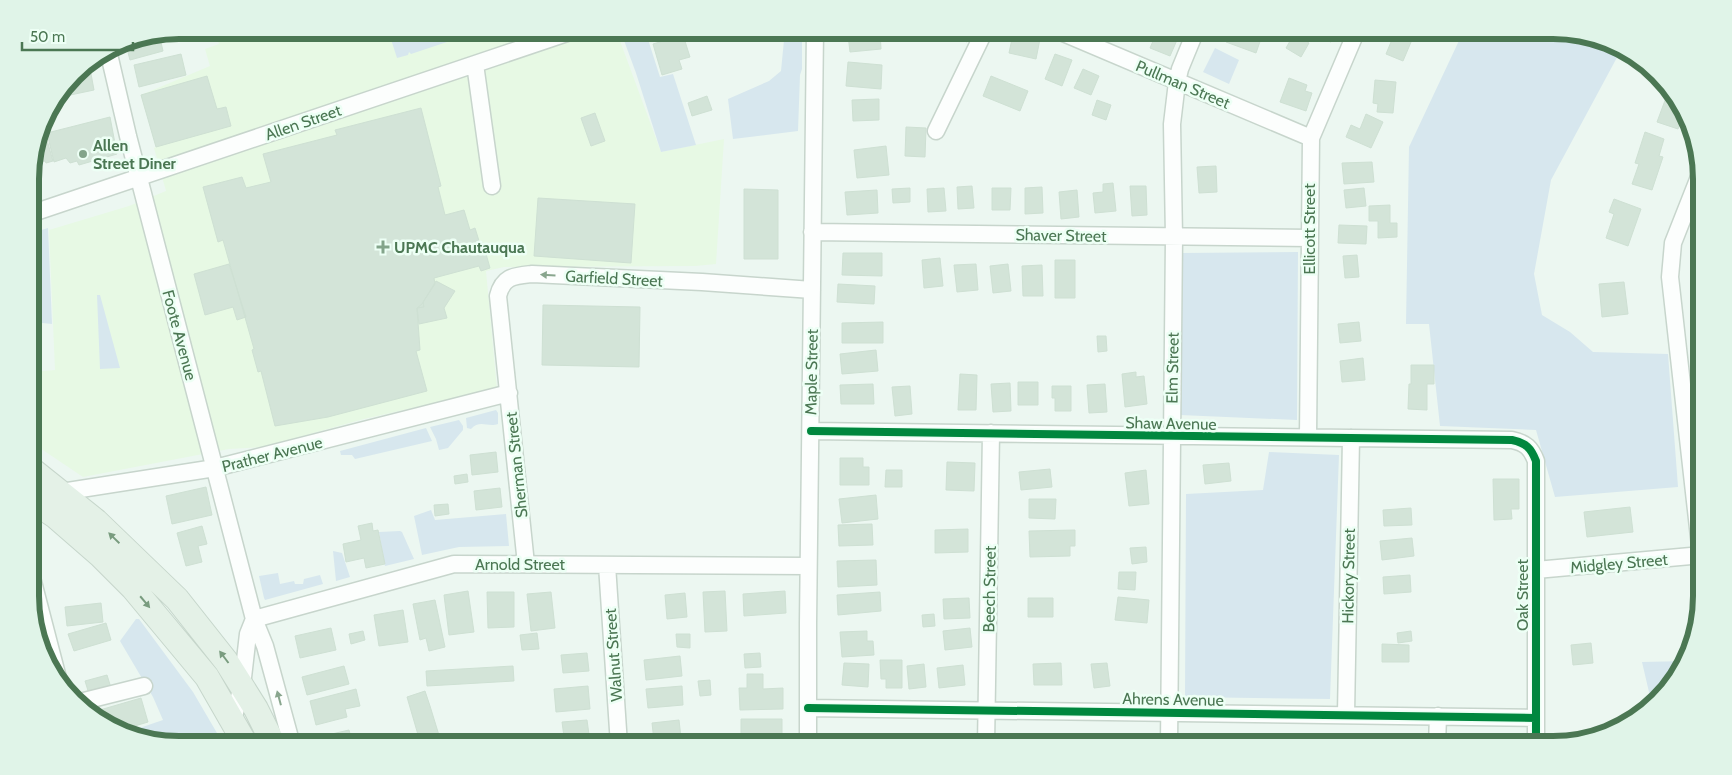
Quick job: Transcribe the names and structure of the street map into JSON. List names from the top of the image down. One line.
{"streets":{"street":["Pullman Street","Allen Street","Ellicott Street","Shaver Street","Garfield Street","Foote Avenue","Elm Street","Maple Street","Shaw Avenue","Prather Avenue","Sherman Street","Midgley Street","Arnold Street","Hickory Street","Beech Street","Oak Street","Walnut Street","Ahrens Avenue"]},"crossings":[["Pullman Street","Ellicott Street"],["Pullman Street","Elm Street"],["Allen Street","Foote Avenue"],["Ellicott Street","Shaver Street"],["Ellicott Street","Shaw Avenue"],["Shaver Street","Elm Street"],["Shaver Street","Maple Street"],["Garfield Street","Maple Street"],["Garfield Street","Sherman Street"],["Foote Avenue","Prather Avenue"],["Foote Avenue","Arnold Street"],["Elm Street","Shaw Avenue"],["Elm Street","Ahrens Avenue"],["Maple Street","Shaw Avenue"],["Maple Street","Arnold Street"],["Maple Street","Ahrens Avenue"],["Shaw Avenue","Hickory Street"],["Shaw Avenue","Beech Street"],["Shaw Avenue","Oak Street"],["Prather Avenue","Sherman Street"],["Sherman Street","Arnold Street"],["Midgley Street","Oak Street"],["Arnold Street","Walnut Street"],["Hickory Street","Ahrens Avenue"],["Beech Street","Ahrens Avenue"],["Oak Street","Ahrens Avenue"]],"places":{"other":["Allen Street Diner"],"health":["UPMC Chautauqua"]},"scale_bar":"50 m"}
